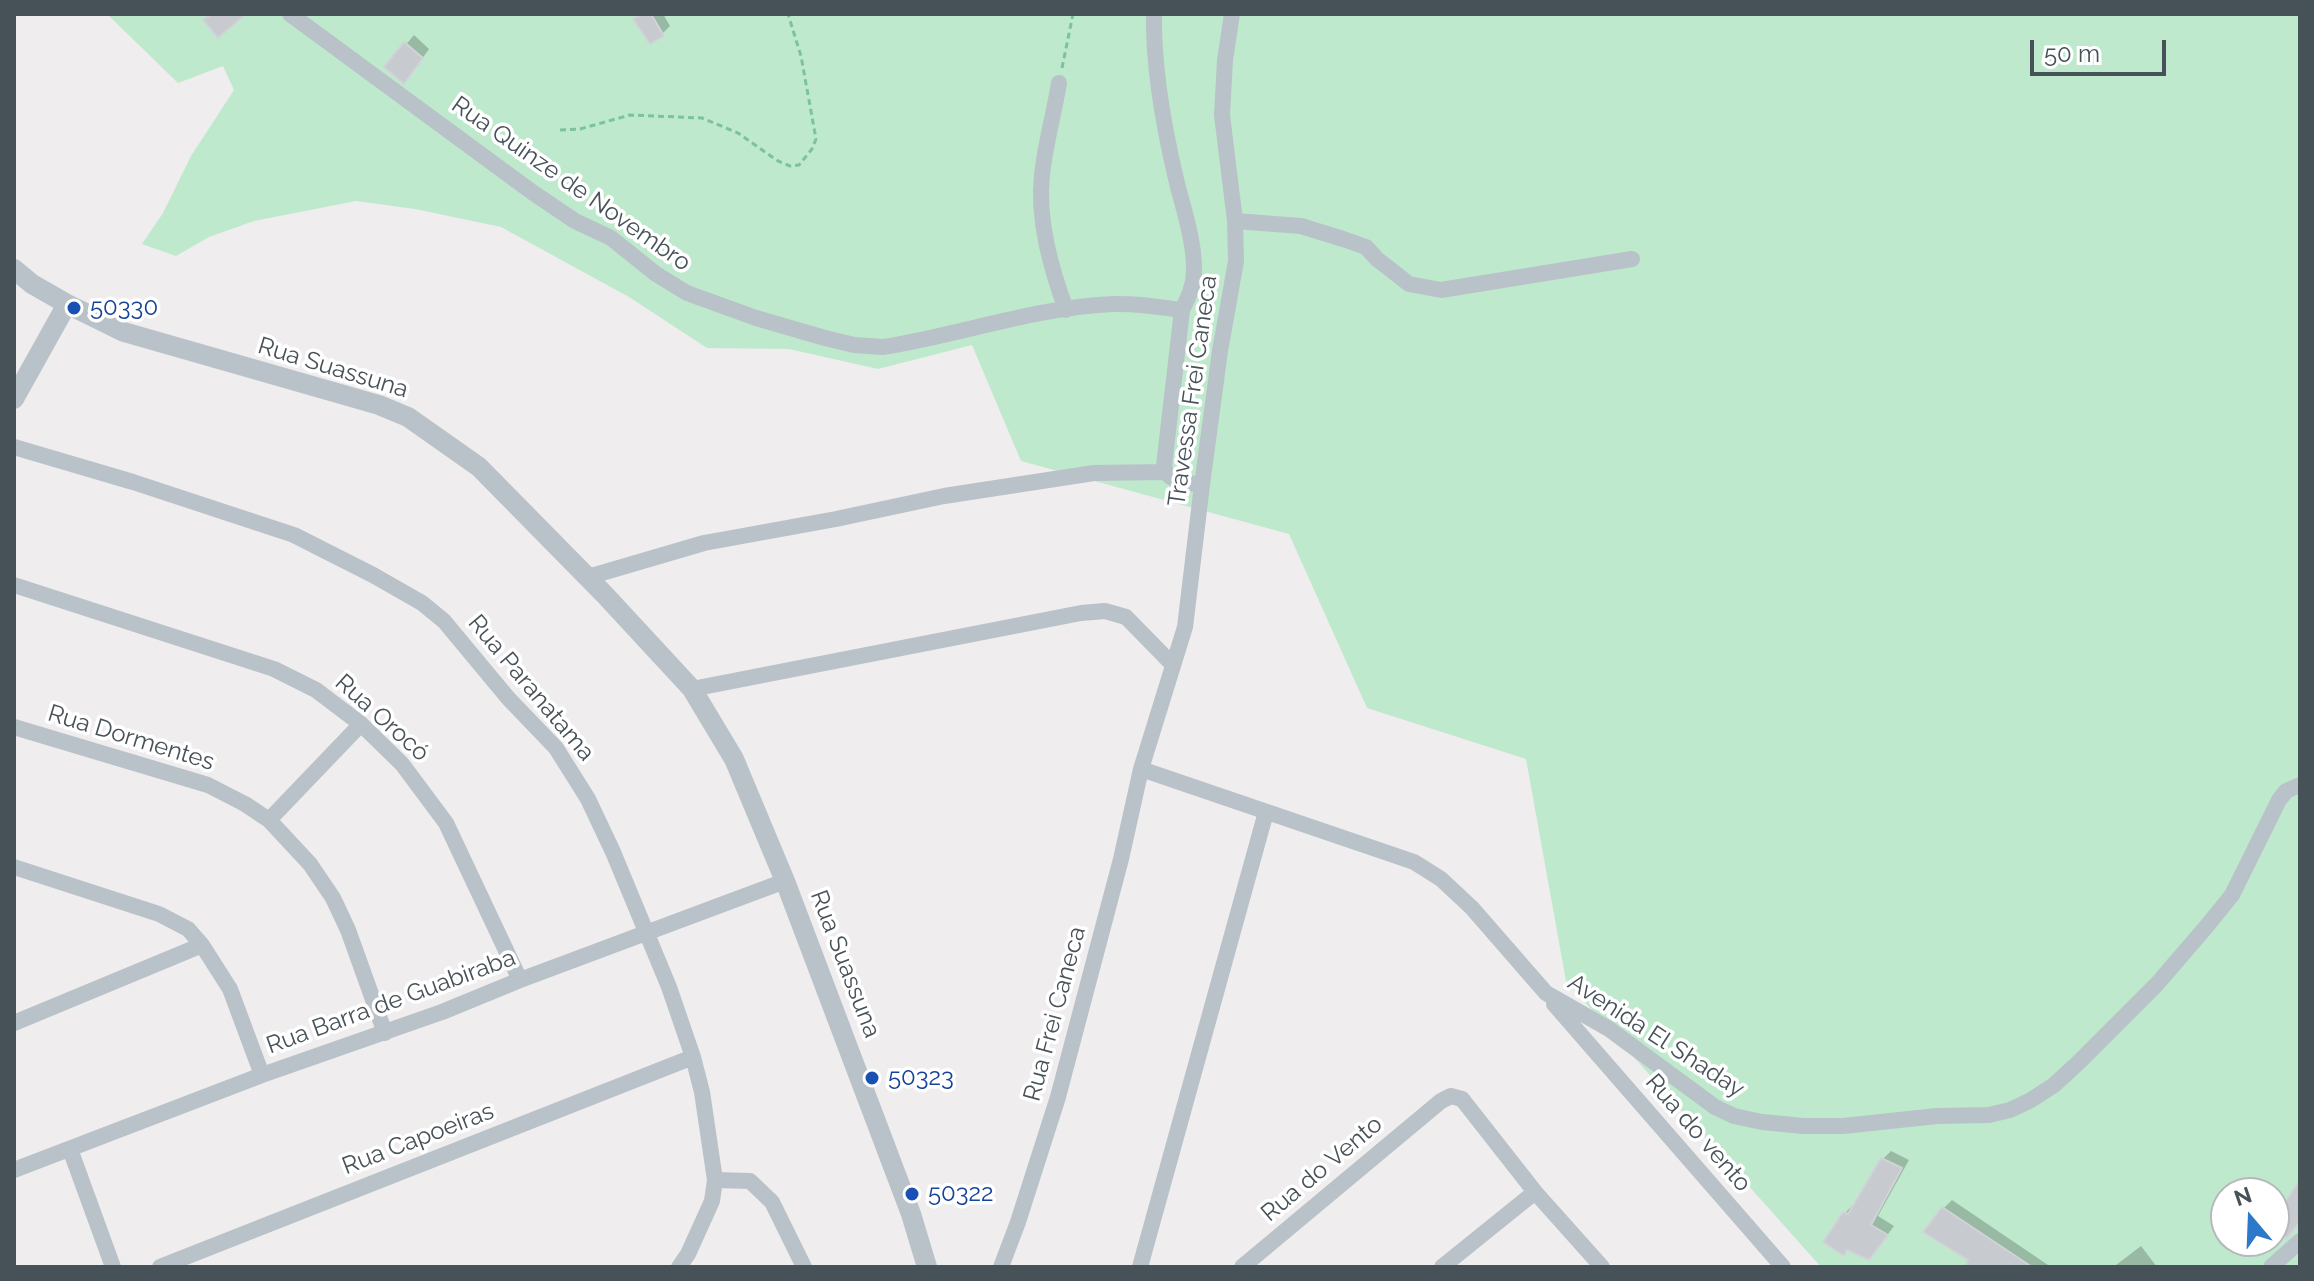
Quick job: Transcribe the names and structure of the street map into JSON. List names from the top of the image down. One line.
{"streets":{"street":["Rua Quinze de Novembro","Rua Suassuna","Travessa Frei Caneca","Rua Paranatama","Rua Orocó","Rua Dormentes","Rua Barra de Guabiraba","Rua Frei Caneca","Avenida El Shaday","Rua do vento","Rua Capoeiras","Rua do Vento"]},"crossings":[["Rua Suassuna","Rua Barra de Guabiraba"],["Travessa Frei Caneca","Rua Frei Caneca"],["Travessa Frei Caneca","Avenida El Shaday"],["Rua Paranatama","Rua Barra de Guabiraba"],["Rua Paranatama","Rua Capoeiras"],["Rua Orocó","Rua Barra de Guabiraba"],["Rua Dormentes","Rua Barra de Guabiraba"],["Rua Frei Caneca","Avenida El Shaday"],["Avenida El Shaday","Rua do vento"]],"places":["50330","50323","50322"],"scale_bar":"50 m","north":"top"}
